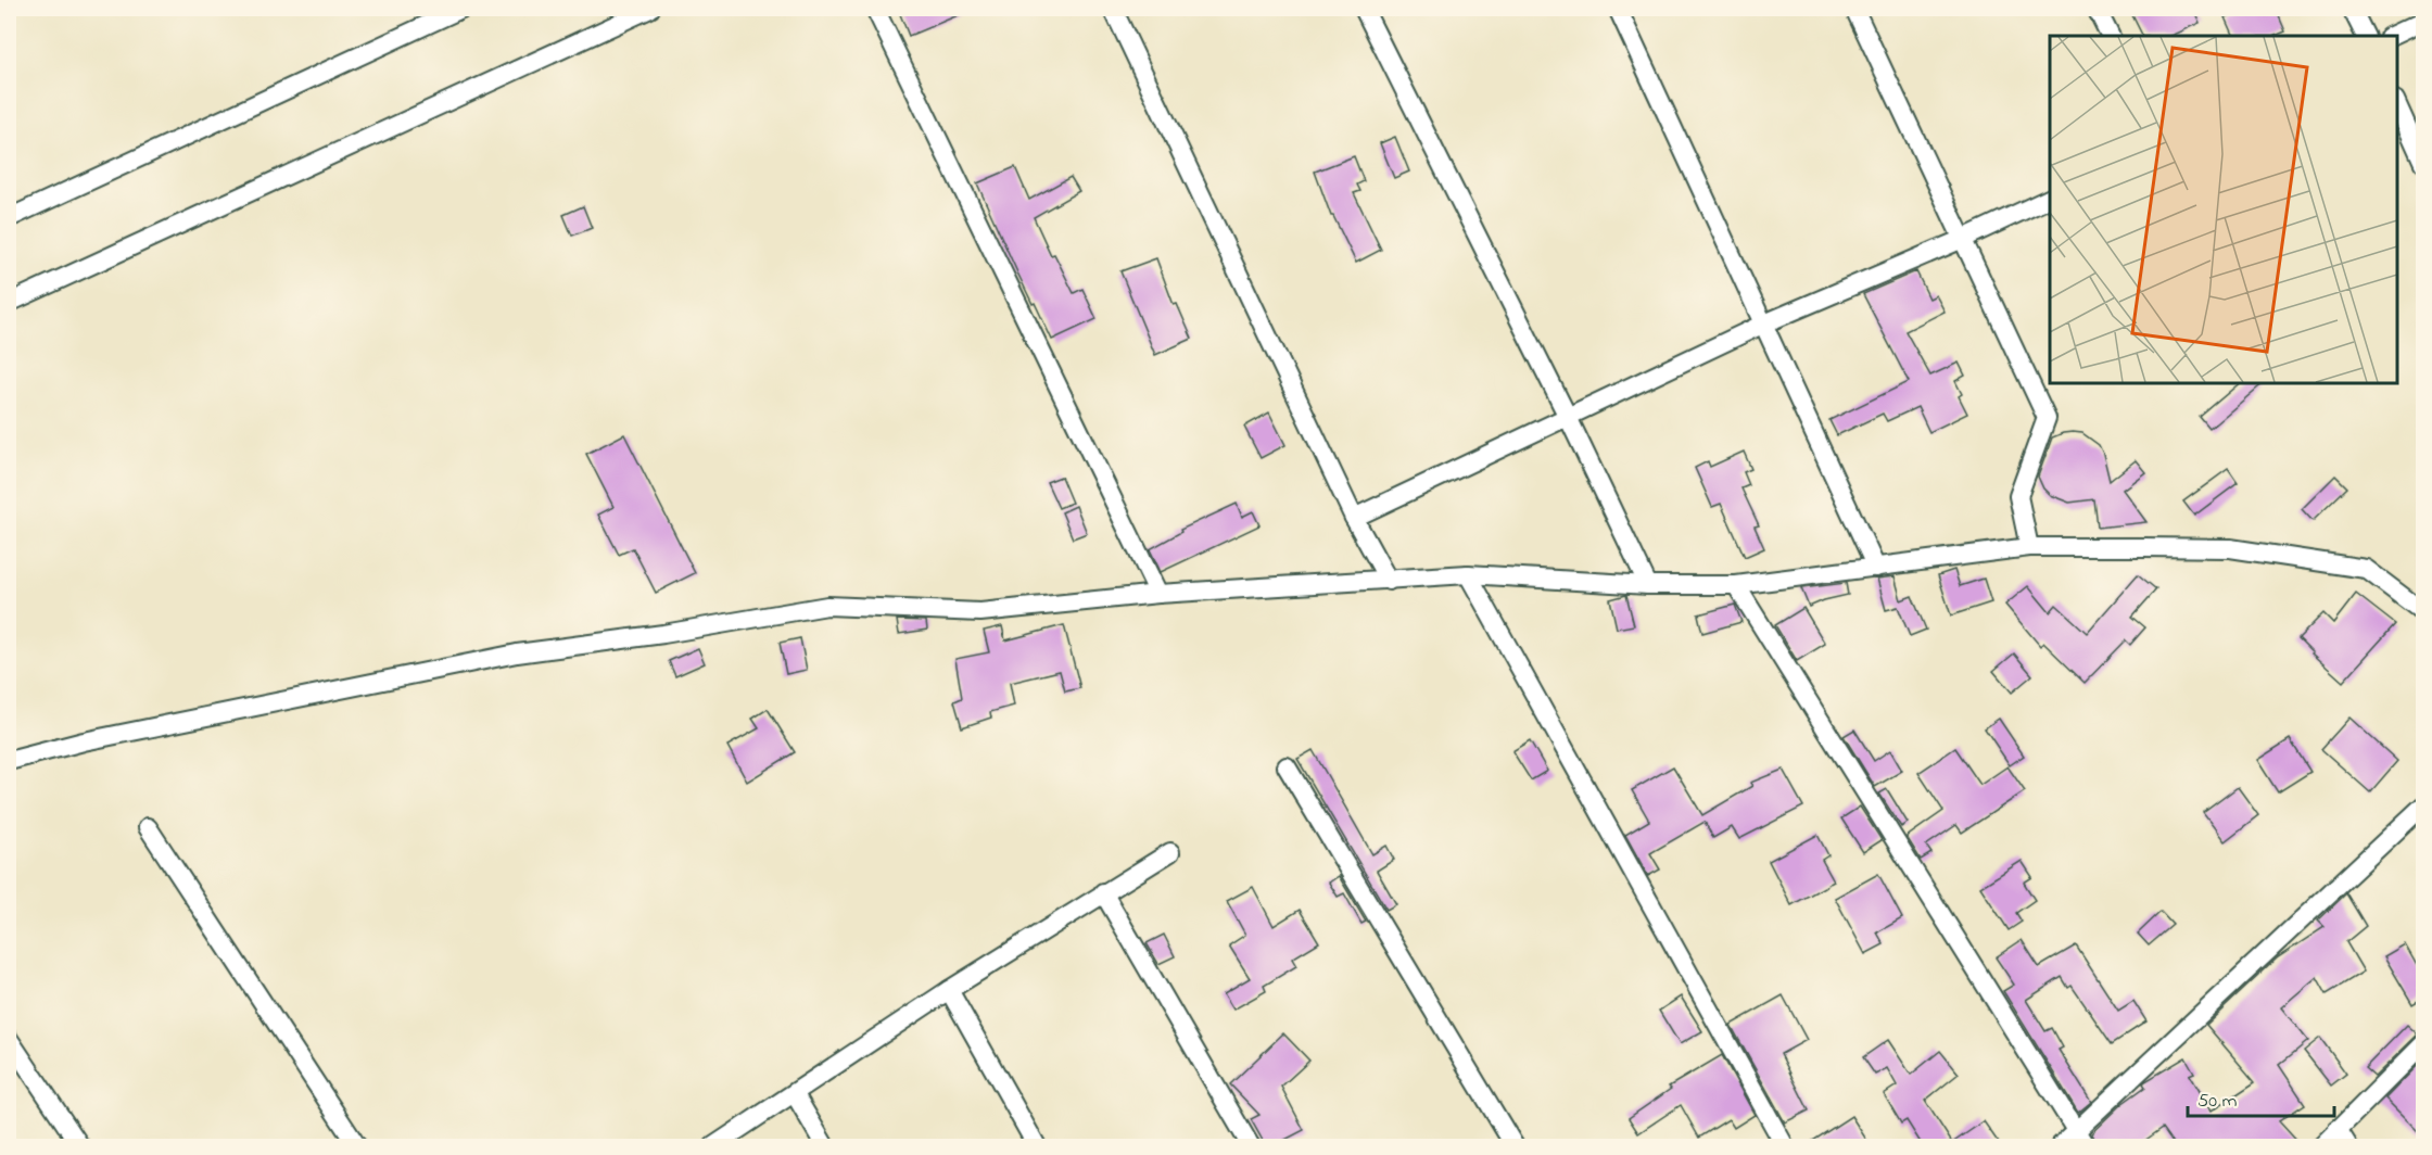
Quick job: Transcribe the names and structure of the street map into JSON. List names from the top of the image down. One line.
{"scale_bar":"50 m"}
